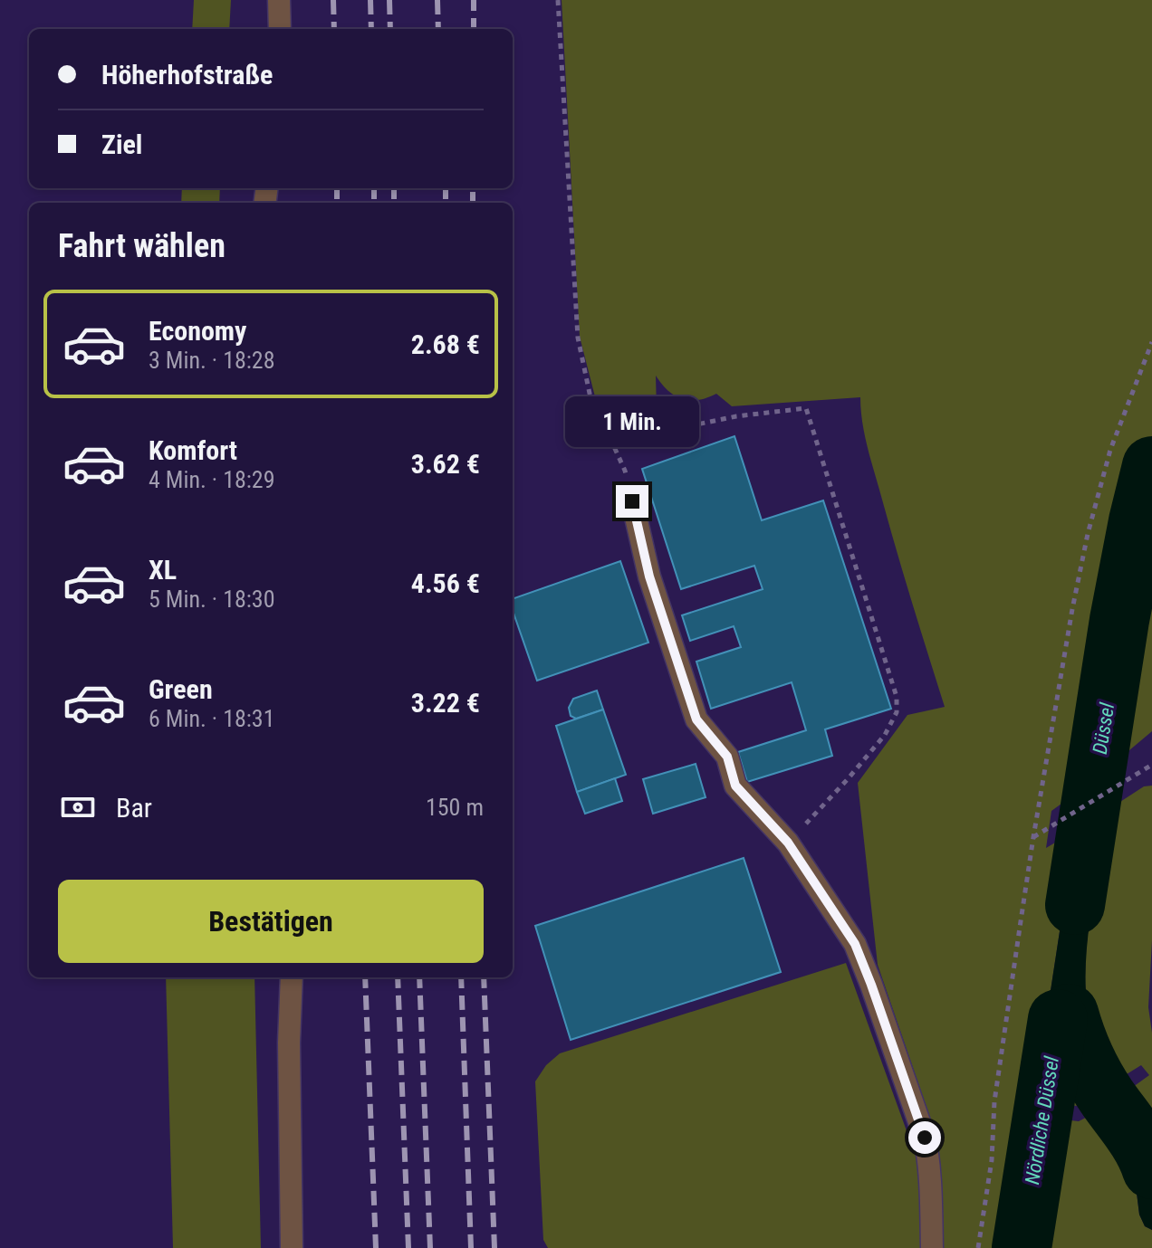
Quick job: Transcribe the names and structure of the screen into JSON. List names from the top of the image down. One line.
{"water":["Düssel","Nördliche Düssel"],"page":{"banner":["Höherhofstraße","Ziel"],"heading":"Fahrt wählen","list":[{"name":"Economy","note":"3 Min. · 18:28","value":"2.68 €"},{"name":"Komfort","note":"4 Min. · 18:29","value":"3.62 €"},{"name":"XL","note":"5 Min. · 18:30","value":"4.56 €"},{"name":"Green","note":"6 Min. · 18:31","value":"3.22 €"}],"bubble":"1 Min.","pay":["Bar","150 m"],"buttons":"Bestätigen"}}
